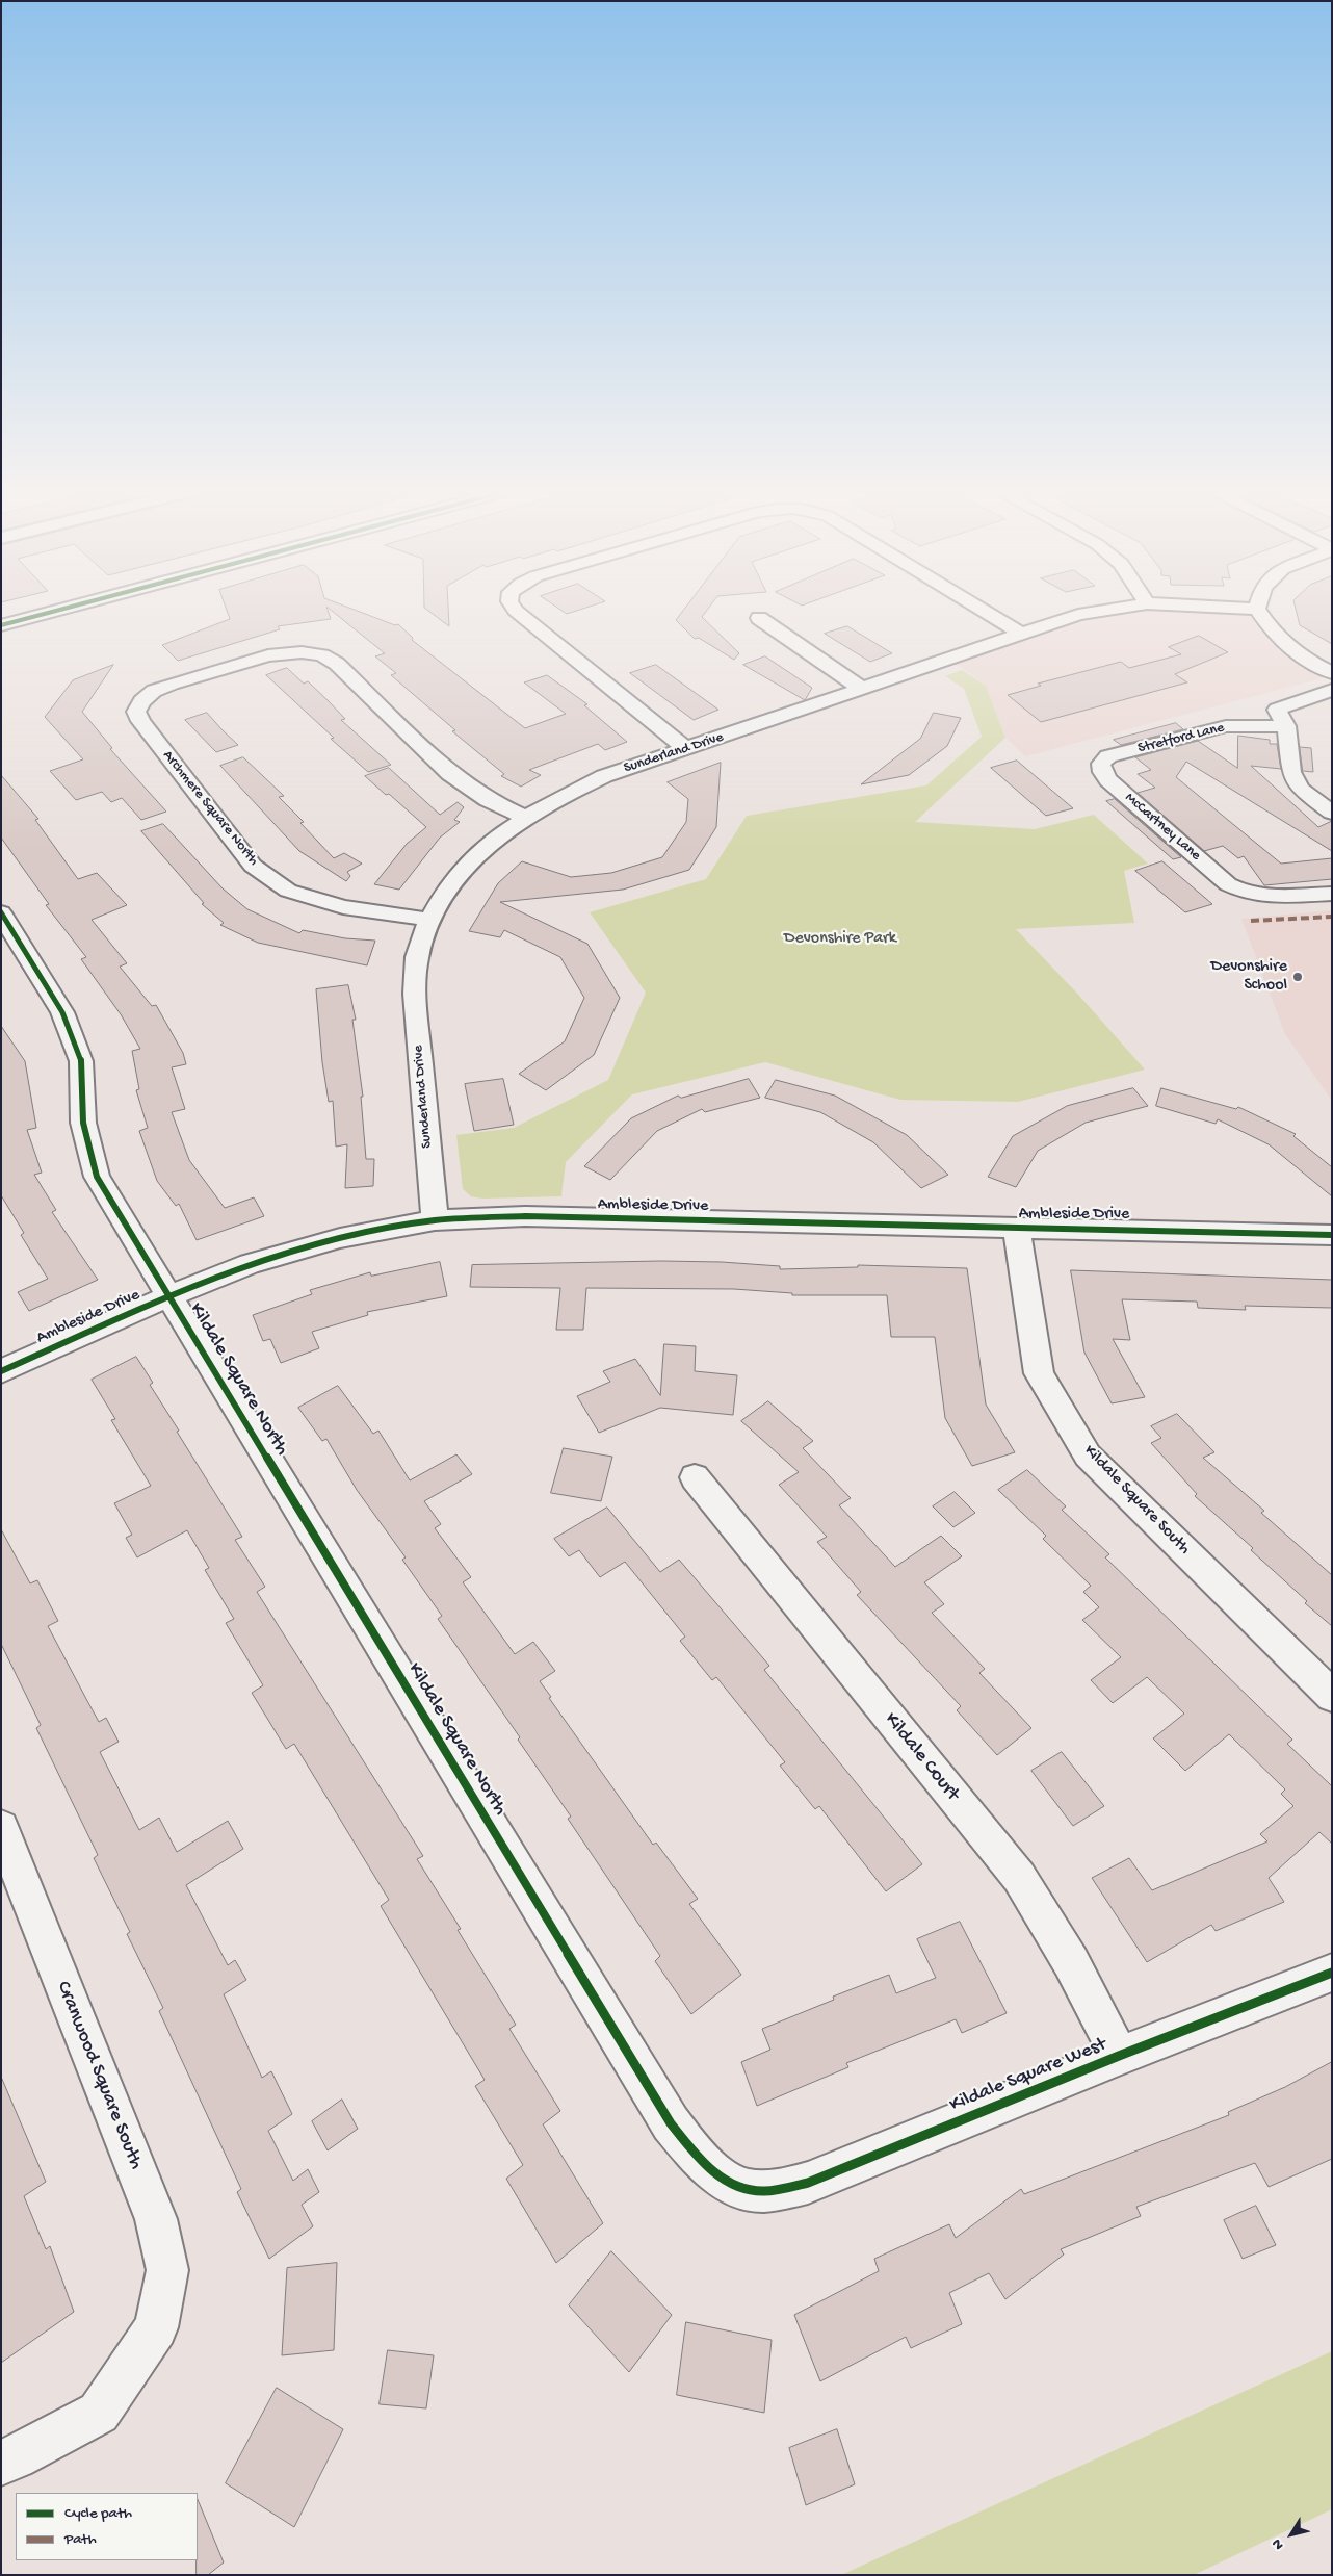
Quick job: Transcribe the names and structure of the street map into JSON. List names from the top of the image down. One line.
{"streets":{"street":["Stretford Lane","Sunderland Drive","Archmere Square North","McCartney Lane","Ambleside Drive","Kildale Square North","Kildale Square South","Kildale Court","Cranwood Square South","Kildale Square West"]},"crossings":[["Stretford Lane","McCartney Lane"],["Sunderland Drive","Archmere Square North"],["Sunderland Drive","Ambleside Drive"],["Ambleside Drive","Kildale Square North"],["Ambleside Drive","Kildale Square South"],["Kildale Square North","Kildale Square West"],["Kildale Court","Kildale Square West"]],"parks":["Devonshire Park"],"places":["Devonshire School"],"legend":["Cycle path","Path"],"north":"bottom left"}
